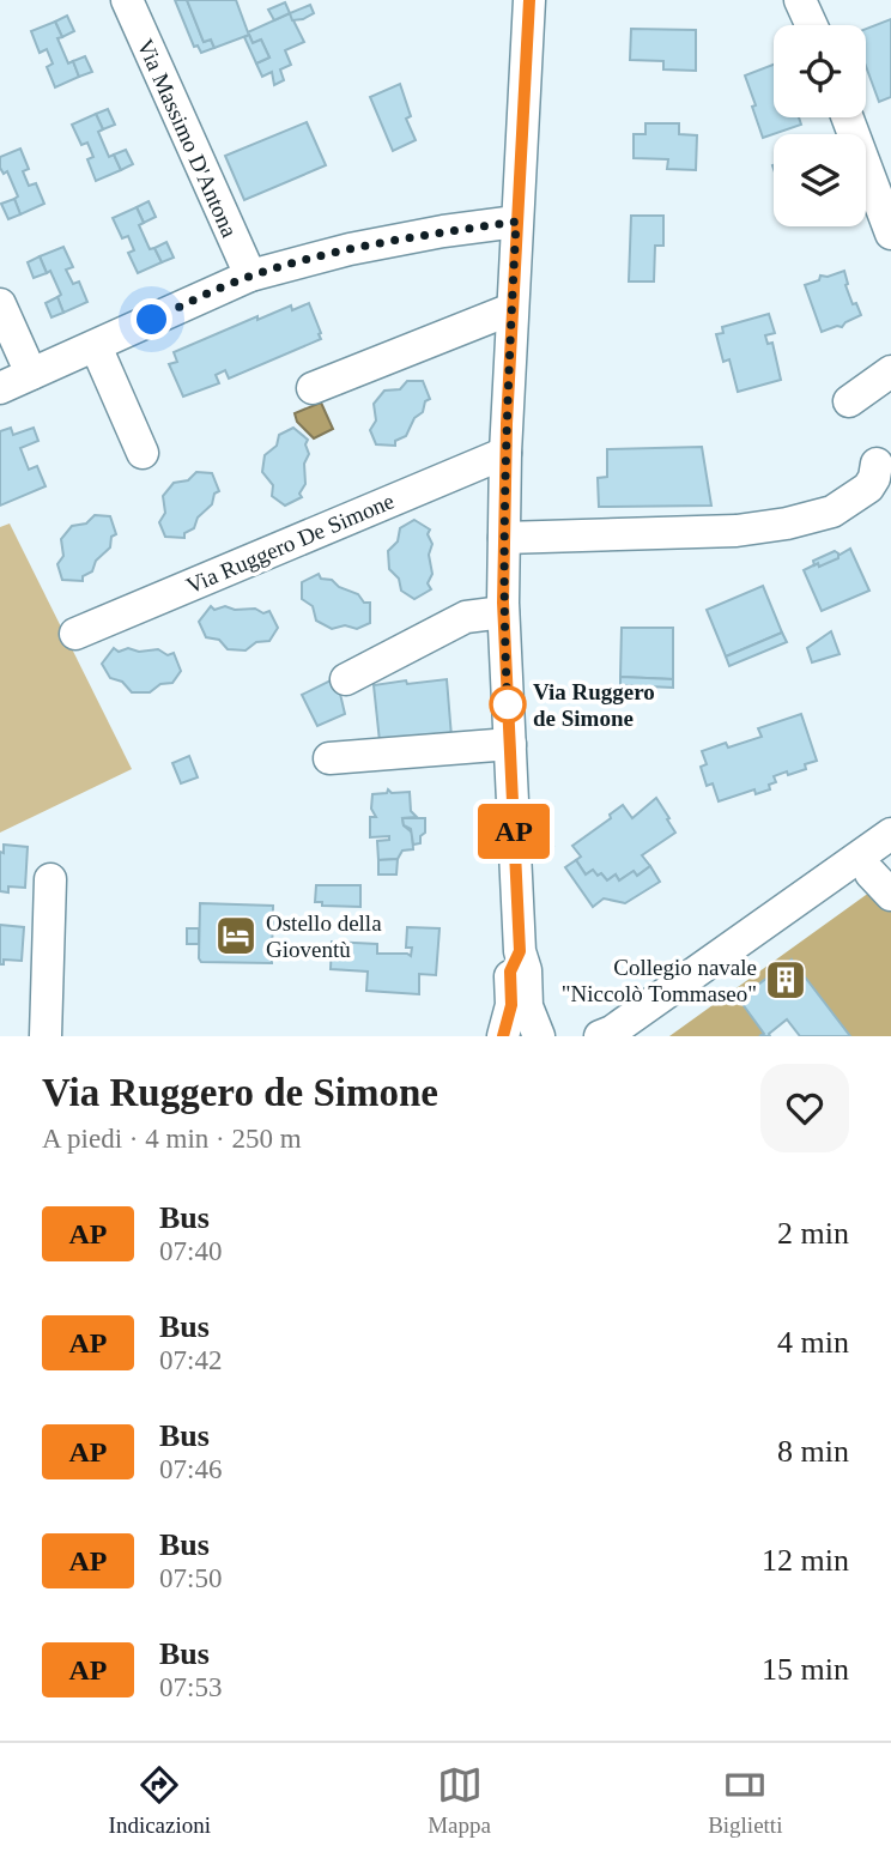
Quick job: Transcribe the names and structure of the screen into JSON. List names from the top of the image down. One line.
{"streets":{"street":["Via Massimo D'Antona","Via Ruggero De Simone"]},"places":{"other":["Via Ruggero de Simone"],"hotel":["Ostello della Gioventù"],"building":["Collegio navale \"Niccolò Tommaseo\""]},"lines":["bus line AP"],"page":{"on_map":"AP","heading":["Via Ruggero de Simone","A piedi · 4 min · 250 m"],"list":[{"mark":"AP","name":"Bus","note":"07:40","value":"2 min"},{"mark":"AP","name":"Bus","note":"07:42","value":"4 min"},{"mark":"AP","name":"Bus","note":"07:46","value":"8 min"},{"mark":"AP","name":"Bus","note":"07:50","value":"12 min"},{"mark":"AP","name":"Bus","note":"07:53","value":"15 min"}],"tabs":["Indicazioni","Mappa","Biglietti"]}}
